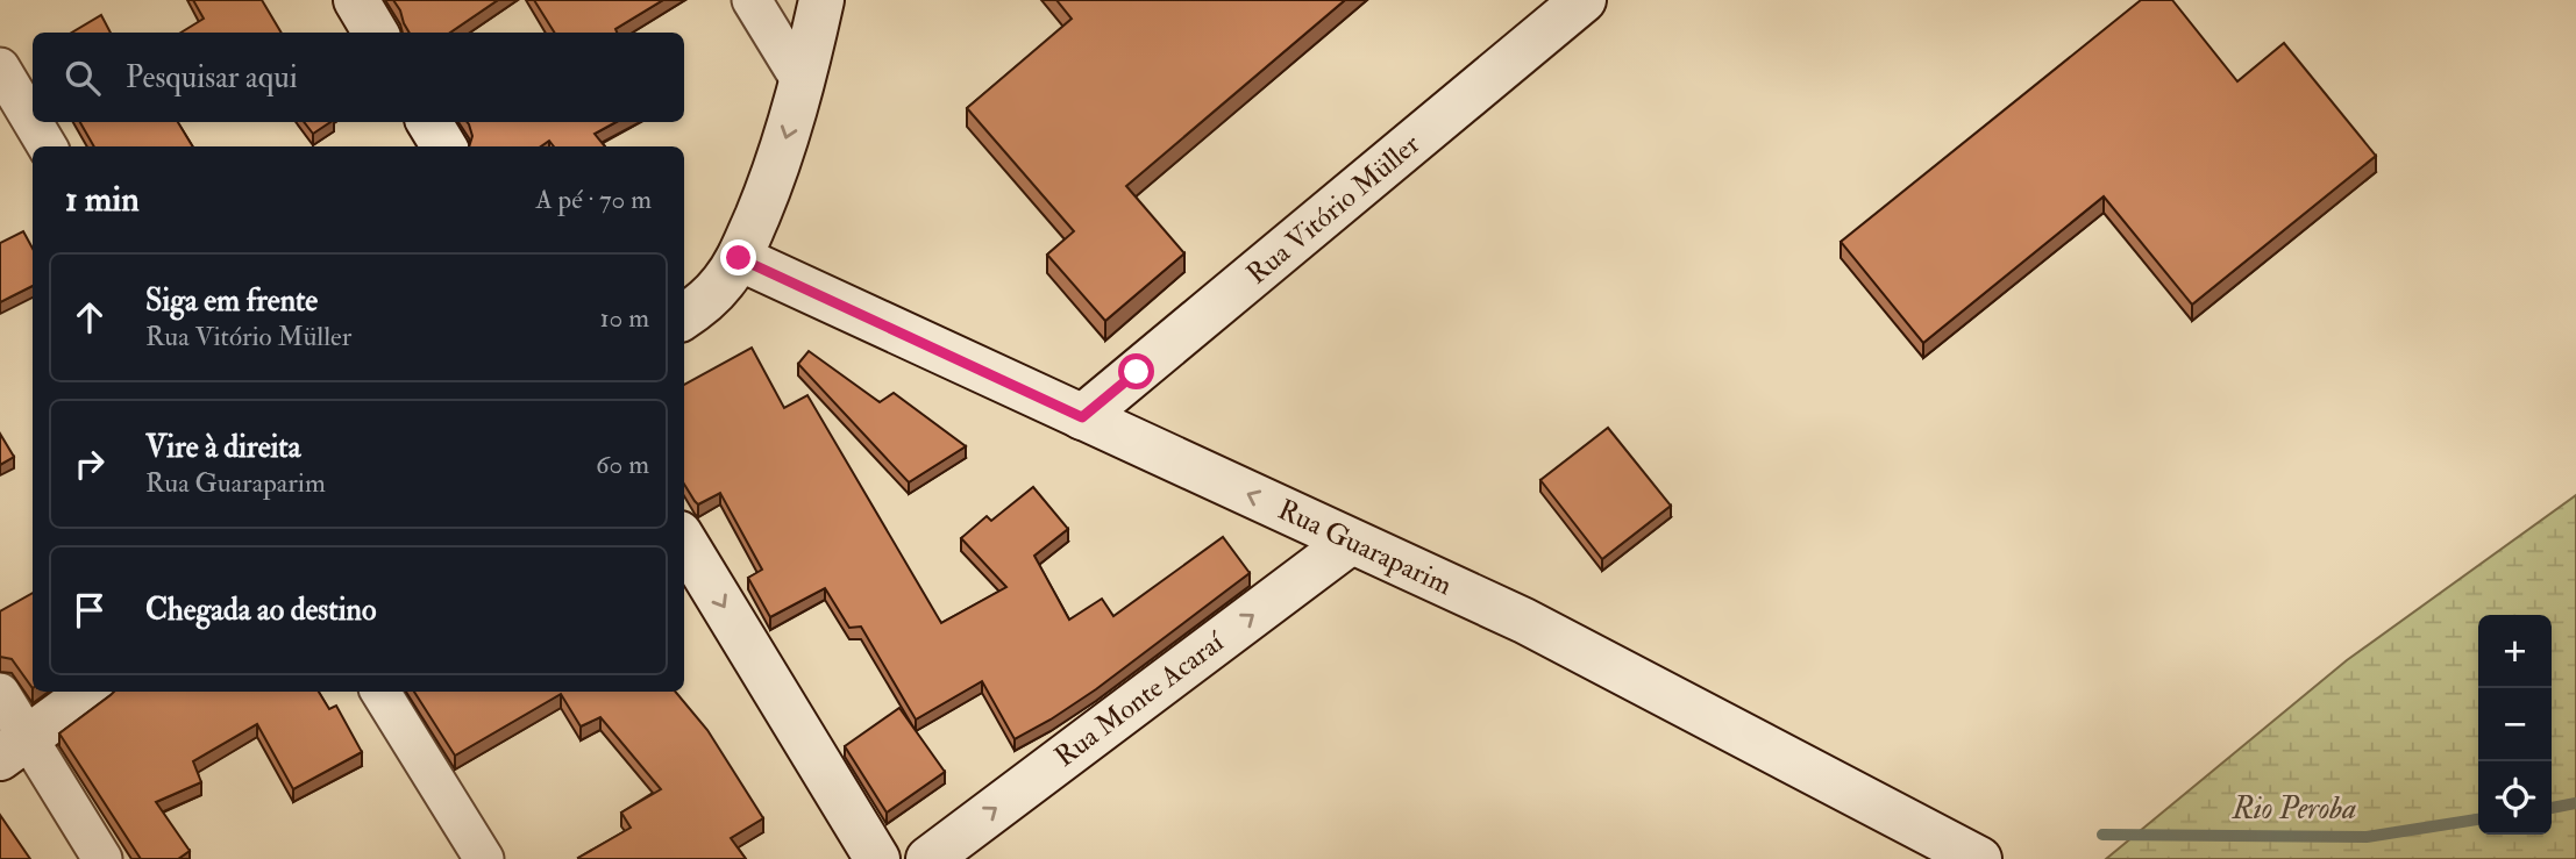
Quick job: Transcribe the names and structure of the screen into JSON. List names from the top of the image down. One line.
{"streets":{"street":["Rua Vitório Müller","Rua Guaraparim","Rua Monte Acaraí"]},"crossings":[["Rua Vitório Müller","Rua Guaraparim"],["Rua Guaraparim","Rua Monte Acaraí"]],"one_way":["Rua Monte Acaraí"],"water":["Rio Peroba"],"page":{"search":"Pesquisar aqui","heading":["1 min","A pé · 70 m"],"list":[["Siga em frente","Rua Vitório Müller","10 m"],["Vire à direita","Rua Guaraparim","60 m"],"Chegada ao destino"],"map_buttons":["+","−"]}}
